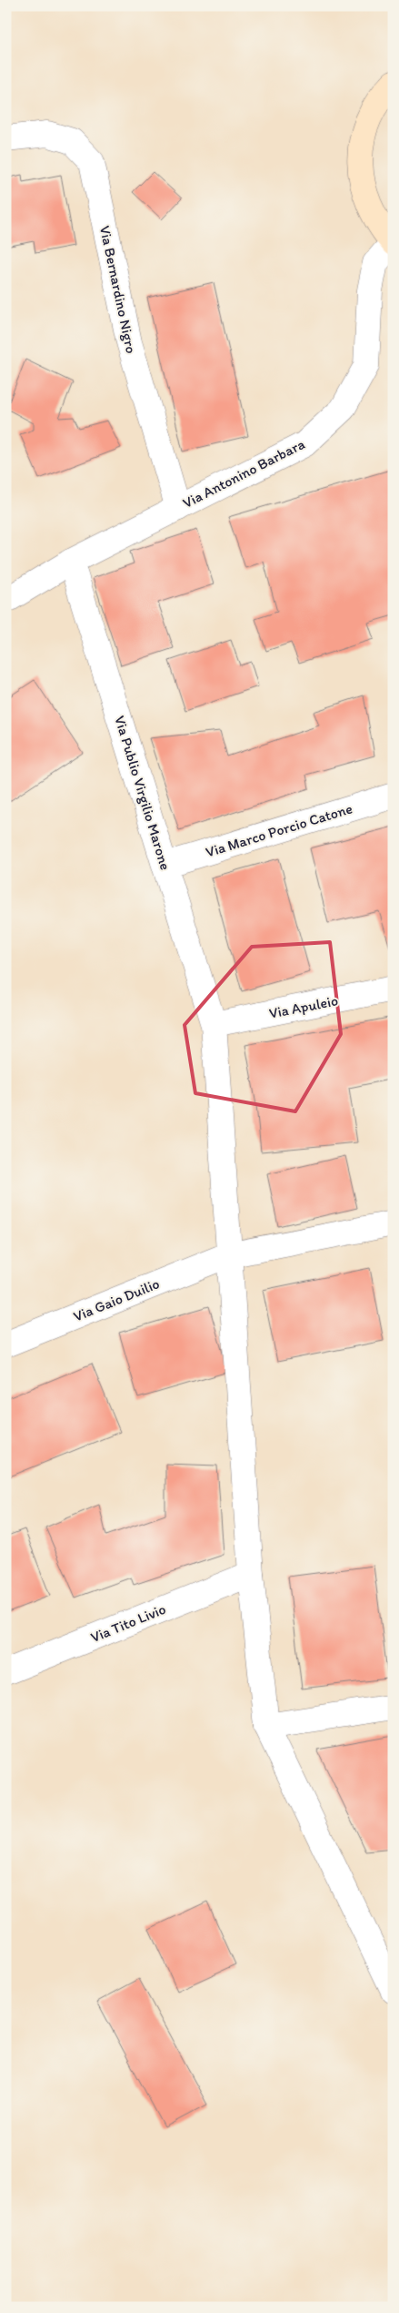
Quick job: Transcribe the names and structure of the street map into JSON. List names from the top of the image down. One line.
{"streets":{"street":["Via Bernardino Nigro","Via Antonino Barbara","Via Publio Virgilio Marone","Via Marco Porcio Catone","Via Apuleio","Via Gaio Duilio","Via Tito Livio"]},"crossings":[["Via Bernardino Nigro","Via Antonino Barbara"],["Via Antonino Barbara","Via Publio Virgilio Marone"],["Via Publio Virgilio Marone","Via Marco Porcio Catone"],["Via Publio Virgilio Marone","Via Apuleio"],["Via Publio Virgilio Marone","Via Gaio Duilio"],["Via Publio Virgilio Marone","Via Tito Livio"]]}
